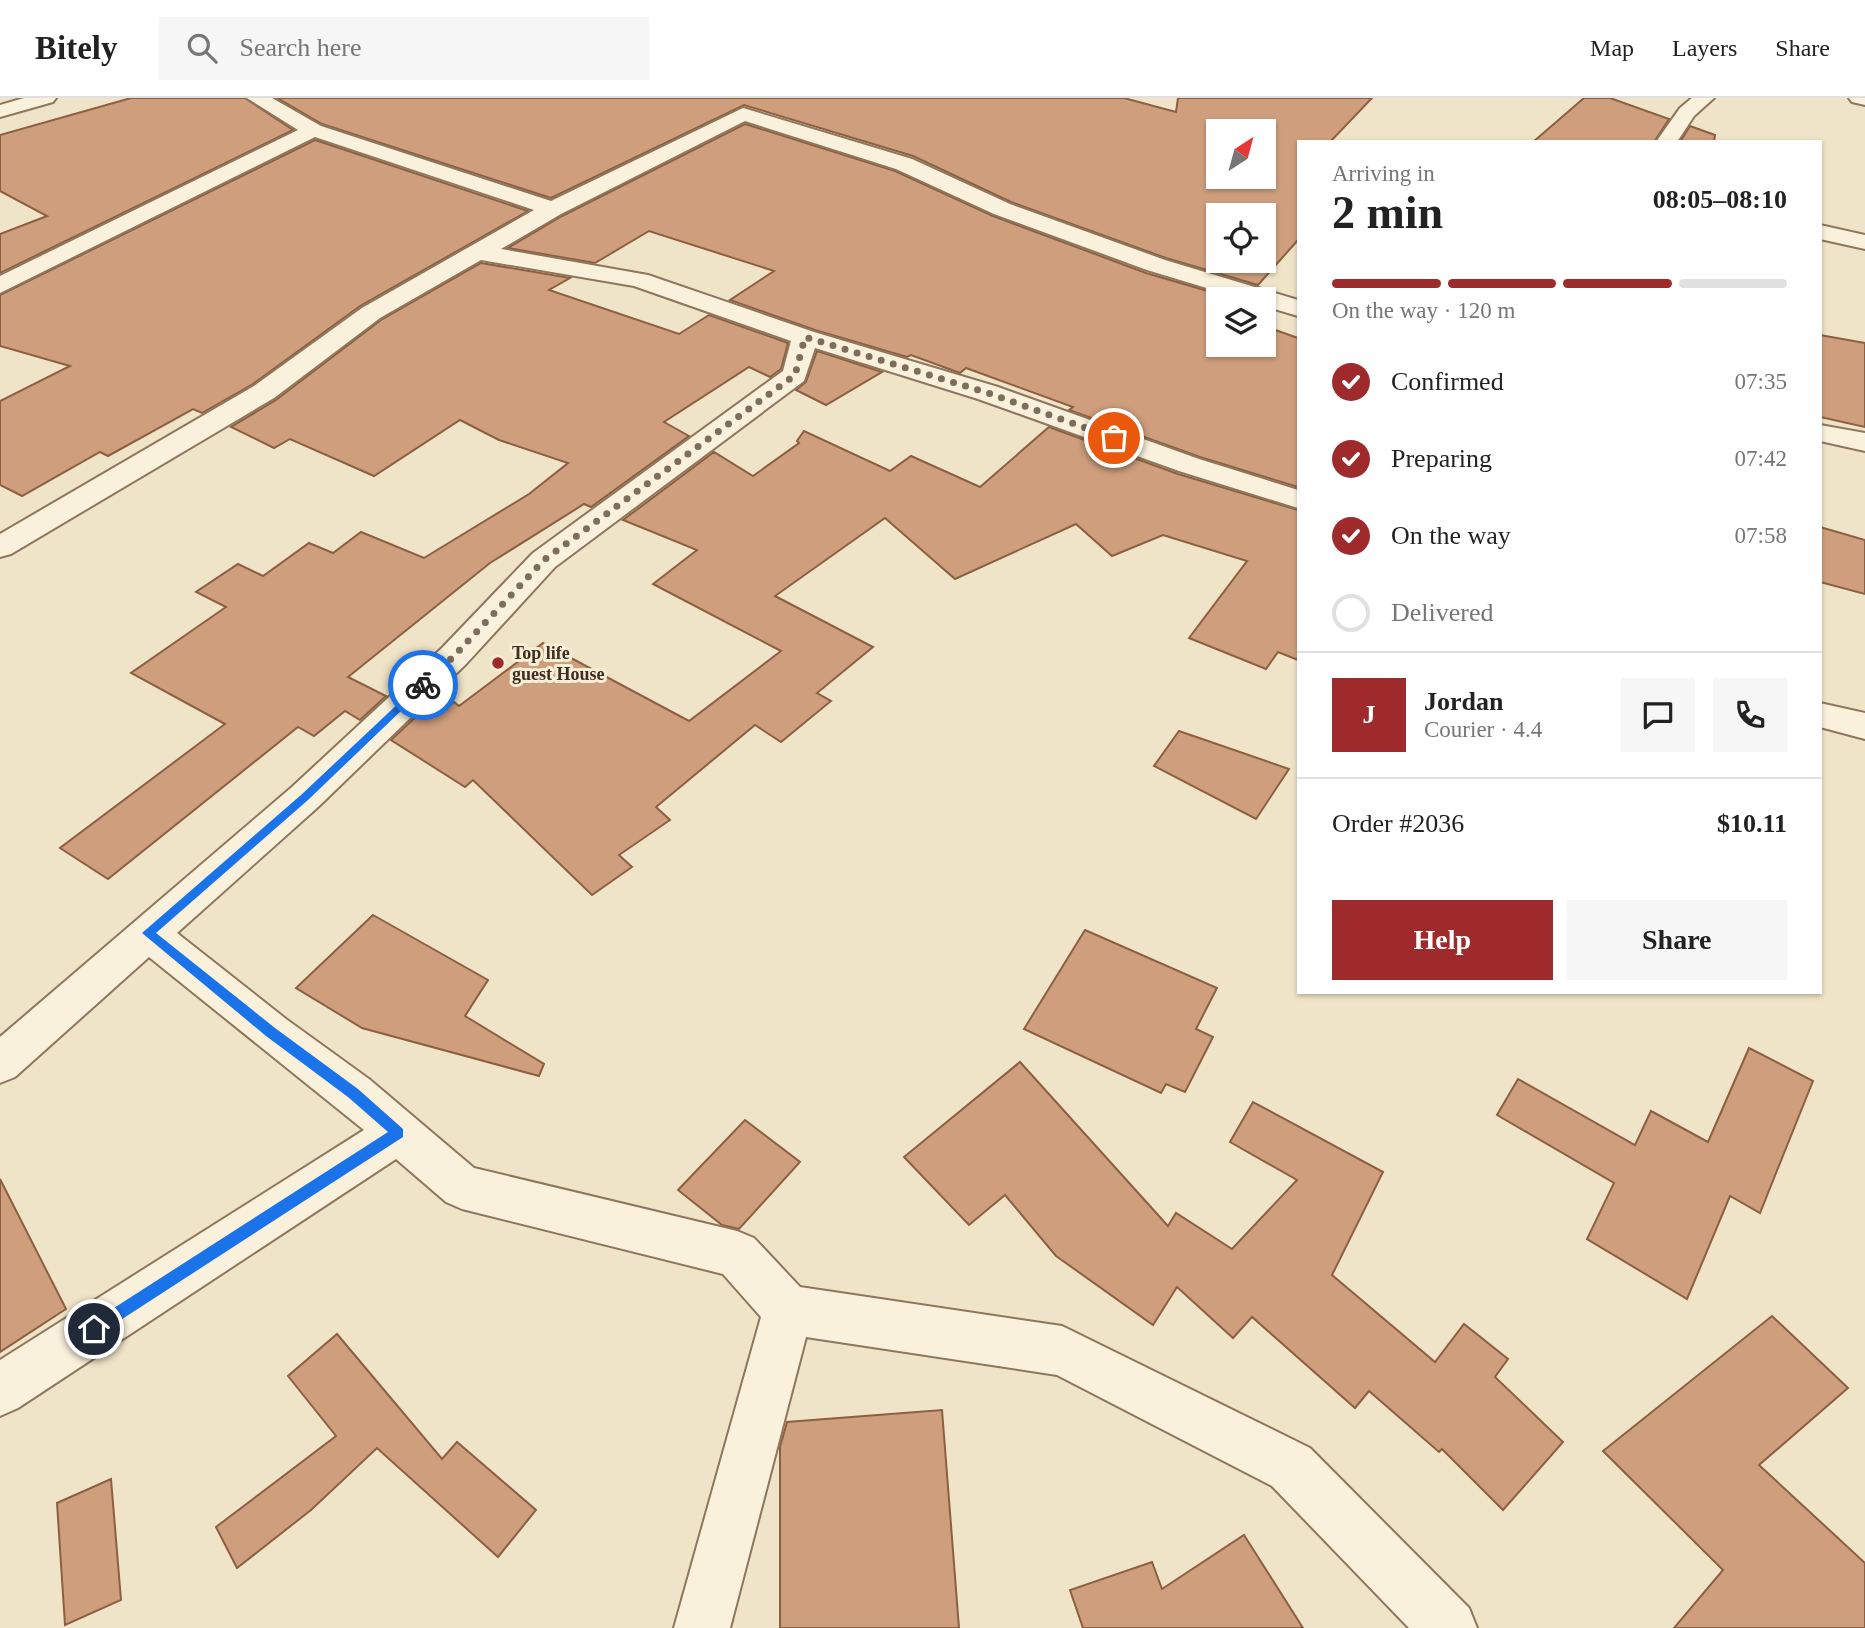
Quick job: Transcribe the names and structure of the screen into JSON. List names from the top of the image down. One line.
{"places":["Top life guest House"],"north":"top right","page":{"header":"Bitely","search":"Search here","nav":["Map","Layers","Share"],"heading":["2 min","Arriving in","08:05–08:10"],"panel":["Jordan","Courier · 4.4","Order #2036","$10.11"],"bar":"On the way · 120 m","list":[["Confirmed","07:35"],["Preparing","07:42"],["On the way","07:58"],"Delivered"],"round":"J","buttons":["Help","Share"]}}
